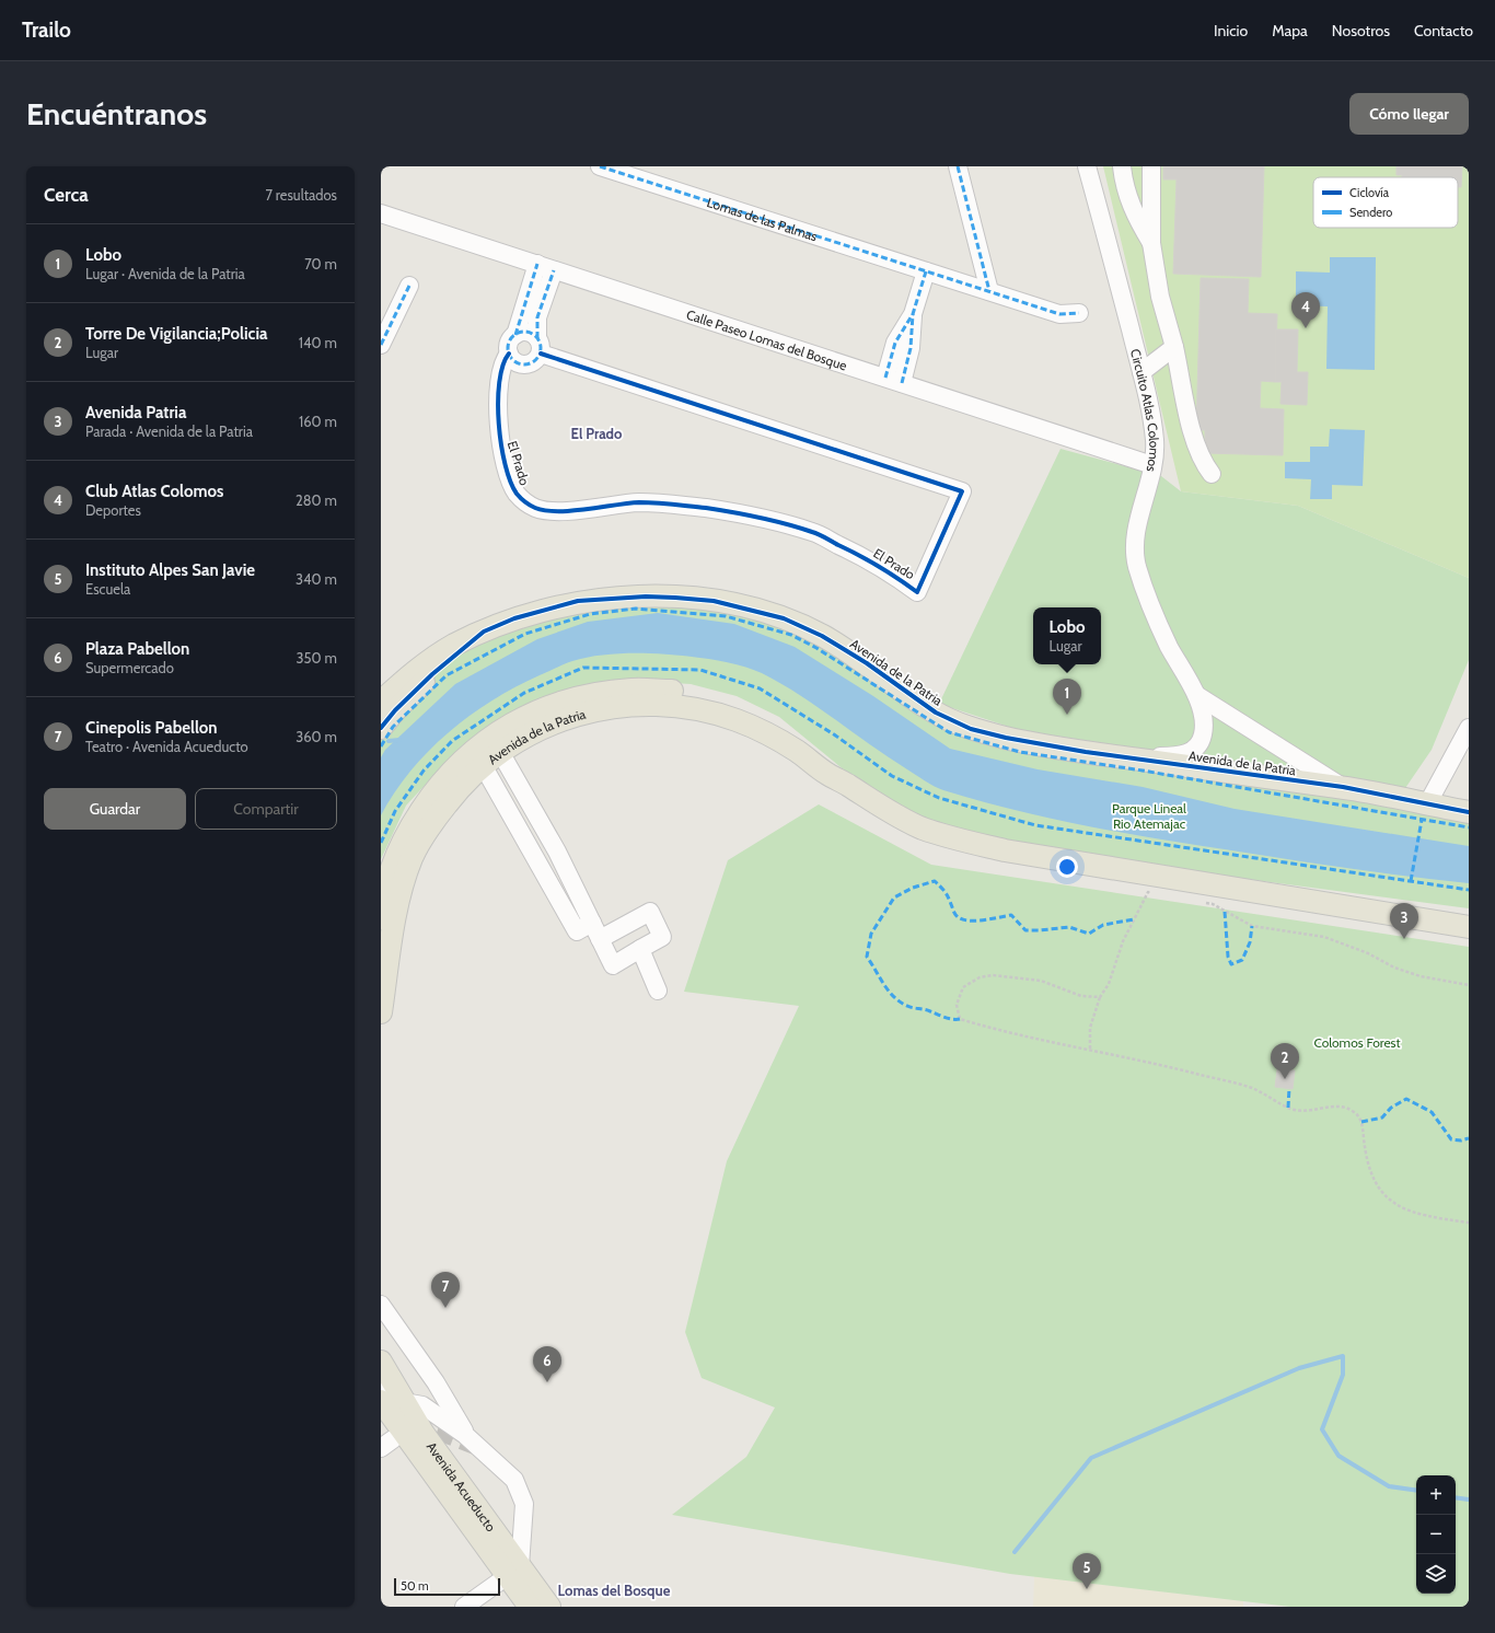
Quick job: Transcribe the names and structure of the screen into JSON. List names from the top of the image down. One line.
{"streets":{"main road":["Avenida de la Patria","Avenida Acueducto"],"street":["Lomas de las Palmas","Calle Paseo Lomas del Bosque","Circuito Atlas Colomos","El Prado"]},"crossings":[["Calle Paseo Lomas del Bosque","Circuito Atlas Colomos"],["Circuito Atlas Colomos","Avenida de la Patria"]],"districts":["El Prado","Lomas del Bosque"],"parks":["Parque Lineal Rio Atemajac","Colomos Forest"],"legend":["Ciclovía","Sendero"],"scale_bar":"50 m","page":{"header":"Trailo","nav":["Inicio","Mapa","Nosotros","Contacto"],"buttons":["Cómo llegar",["Guardar","Compartir"]],"title":"Encuéntranos","heading":["Cerca","7 resultados"],"list":[{"mark":"1","name":"Lobo","note":"Lugar · Avenida de la Patria","value":"70 m"},{"mark":"2","name":"Torre De Vigilancia;Policia","note":"Lugar","value":"140 m"},{"mark":"3","name":"Avenida Patria","note":"Parada · Avenida de la Patria","value":"160 m"},{"mark":"4","name":"Club Atlas Colomos","note":"Deportes","value":"280 m"},{"mark":"5","name":"Instituto Alpes San Javie","note":"Escuela","value":"340 m"},{"mark":"6","name":"Plaza Pabellon","note":"Supermercado","value":"350 m"},{"mark":"7","name":"Cinepolis Pabellon","note":"Teatro · Avenida Acueducto","value":"360 m"}],"pins":["4","1","3","2","7","6","5"],"popup":["Lobo","Lugar"],"map_buttons":["+","−"],"scale":"50 m"}}
